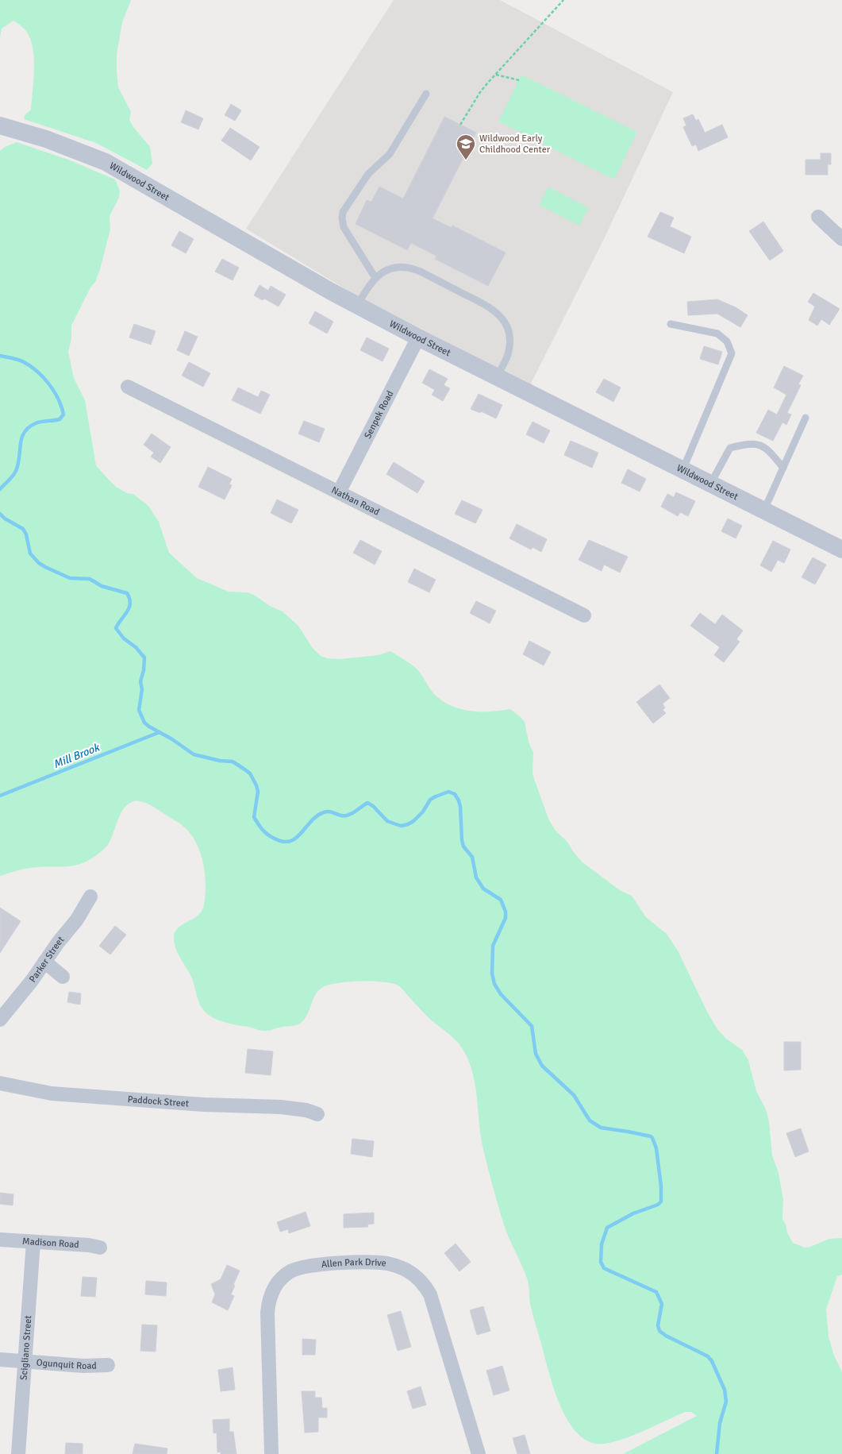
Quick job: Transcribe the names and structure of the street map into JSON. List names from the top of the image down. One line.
{"streets":{"street":["Wildwood Street","Senpek Road","Nathan Road","Parker Street","Paddock Street","Madison Road","Allen Park Drive","Scigliano Street","Ogunquit Road"]},"crossings":[["Wildwood Street","Senpek Road"],["Senpek Road","Nathan Road"],["Madison Road","Scigliano Street"],["Scigliano Street","Ogunquit Road"]],"water":["Mill Brook"],"places":{"school or university":["Wildwood Early Childhood Center"]}}
